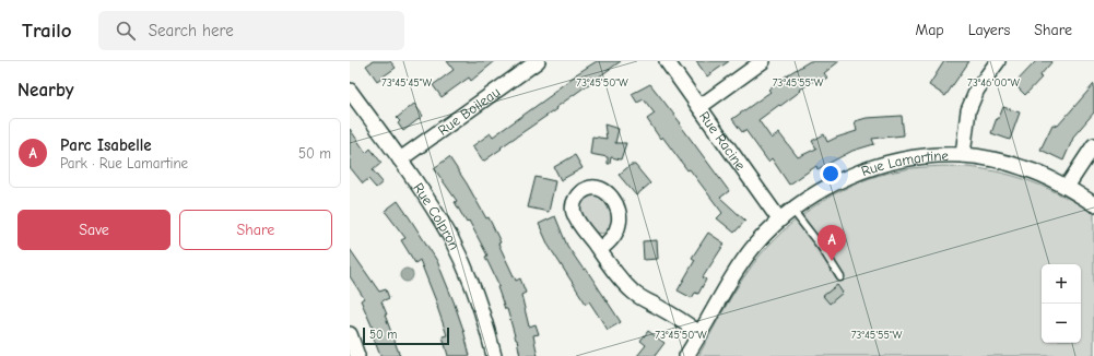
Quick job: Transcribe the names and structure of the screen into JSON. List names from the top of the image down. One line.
{"streets":{"street":["Rue Boileau","Rue Racine","Rue Lamartine","Rue Colpron"]},"crossings":[["Rue Boileau","Rue Colpron"],["Rue Racine","Rue Lamartine"]],"scale_bar":"50 m","page":{"header":"Trailo","search":"Search here","nav":["Map","Layers","Share"],"heading":"Nearby","list":[{"mark":"A","name":"Parc Isabelle","note":"Park · Rue Lamartine","value":"50 m"}],"buttons":["Save","Share"],"pins":"A","map_buttons":["+","−"],"scale":"50 m"},"coordinates":["73°45'45\"W","73°45'50\"W","73°45'55\"W","73°46'00\"W"]}
